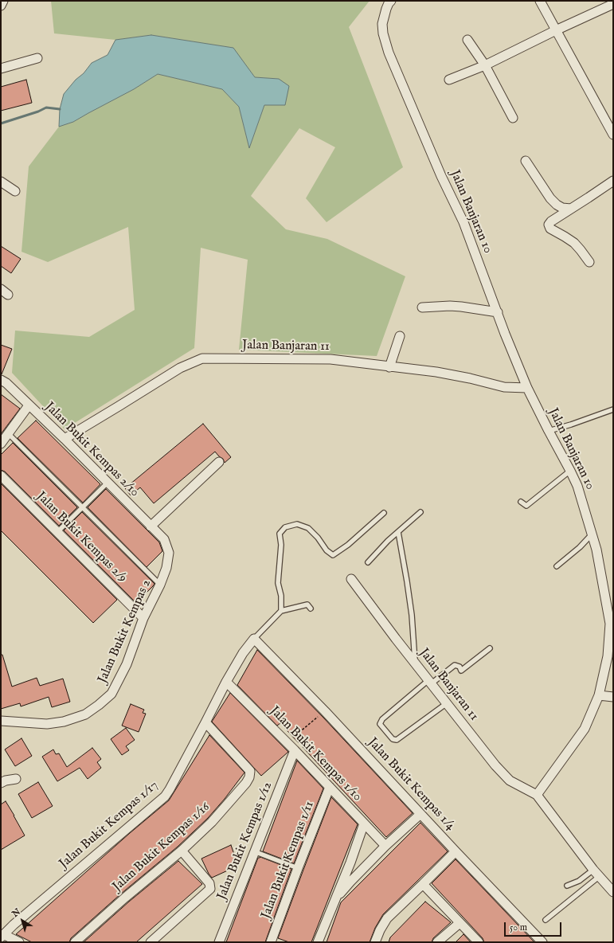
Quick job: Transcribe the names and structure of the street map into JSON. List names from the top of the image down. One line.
{"streets":{"street":["Jalan Banjaran 10","Jalan Banjaran 11","Jalan Bukit Kempas 2/10","Jalan Bukit Kempas 2/9","Jalan Bukit Kempas 2","Jalan Bukit Kempas 1/10","Jalan Bukit Kempas 1/4","Jalan Bukit Kempas 1/17","Jalan Bukit Kempas 1/12","Jalan Bukit Kempas 1/16","Jalan Bukit Kempas 1/11"]},"crossings":[["Jalan Banjaran 10","Jalan Banjaran 11"],["Jalan Banjaran 11","Jalan Bukit Kempas 2/10"],["Jalan Bukit Kempas 2/10","Jalan Bukit Kempas 2"],["Jalan Bukit Kempas 2/9","Jalan Bukit Kempas 2"],["Jalan Bukit Kempas 1/10","Jalan Bukit Kempas 1/17"],["Jalan Bukit Kempas 1/10","Jalan Bukit Kempas 1/12"],["Jalan Bukit Kempas 1/10","Jalan Bukit Kempas 1/11"],["Jalan Bukit Kempas 1/4","Jalan Bukit Kempas 1/17"],["Jalan Bukit Kempas 1/17","Jalan Bukit Kempas 1/16"]],"scale_bar":"50 m","north":"top left"}
